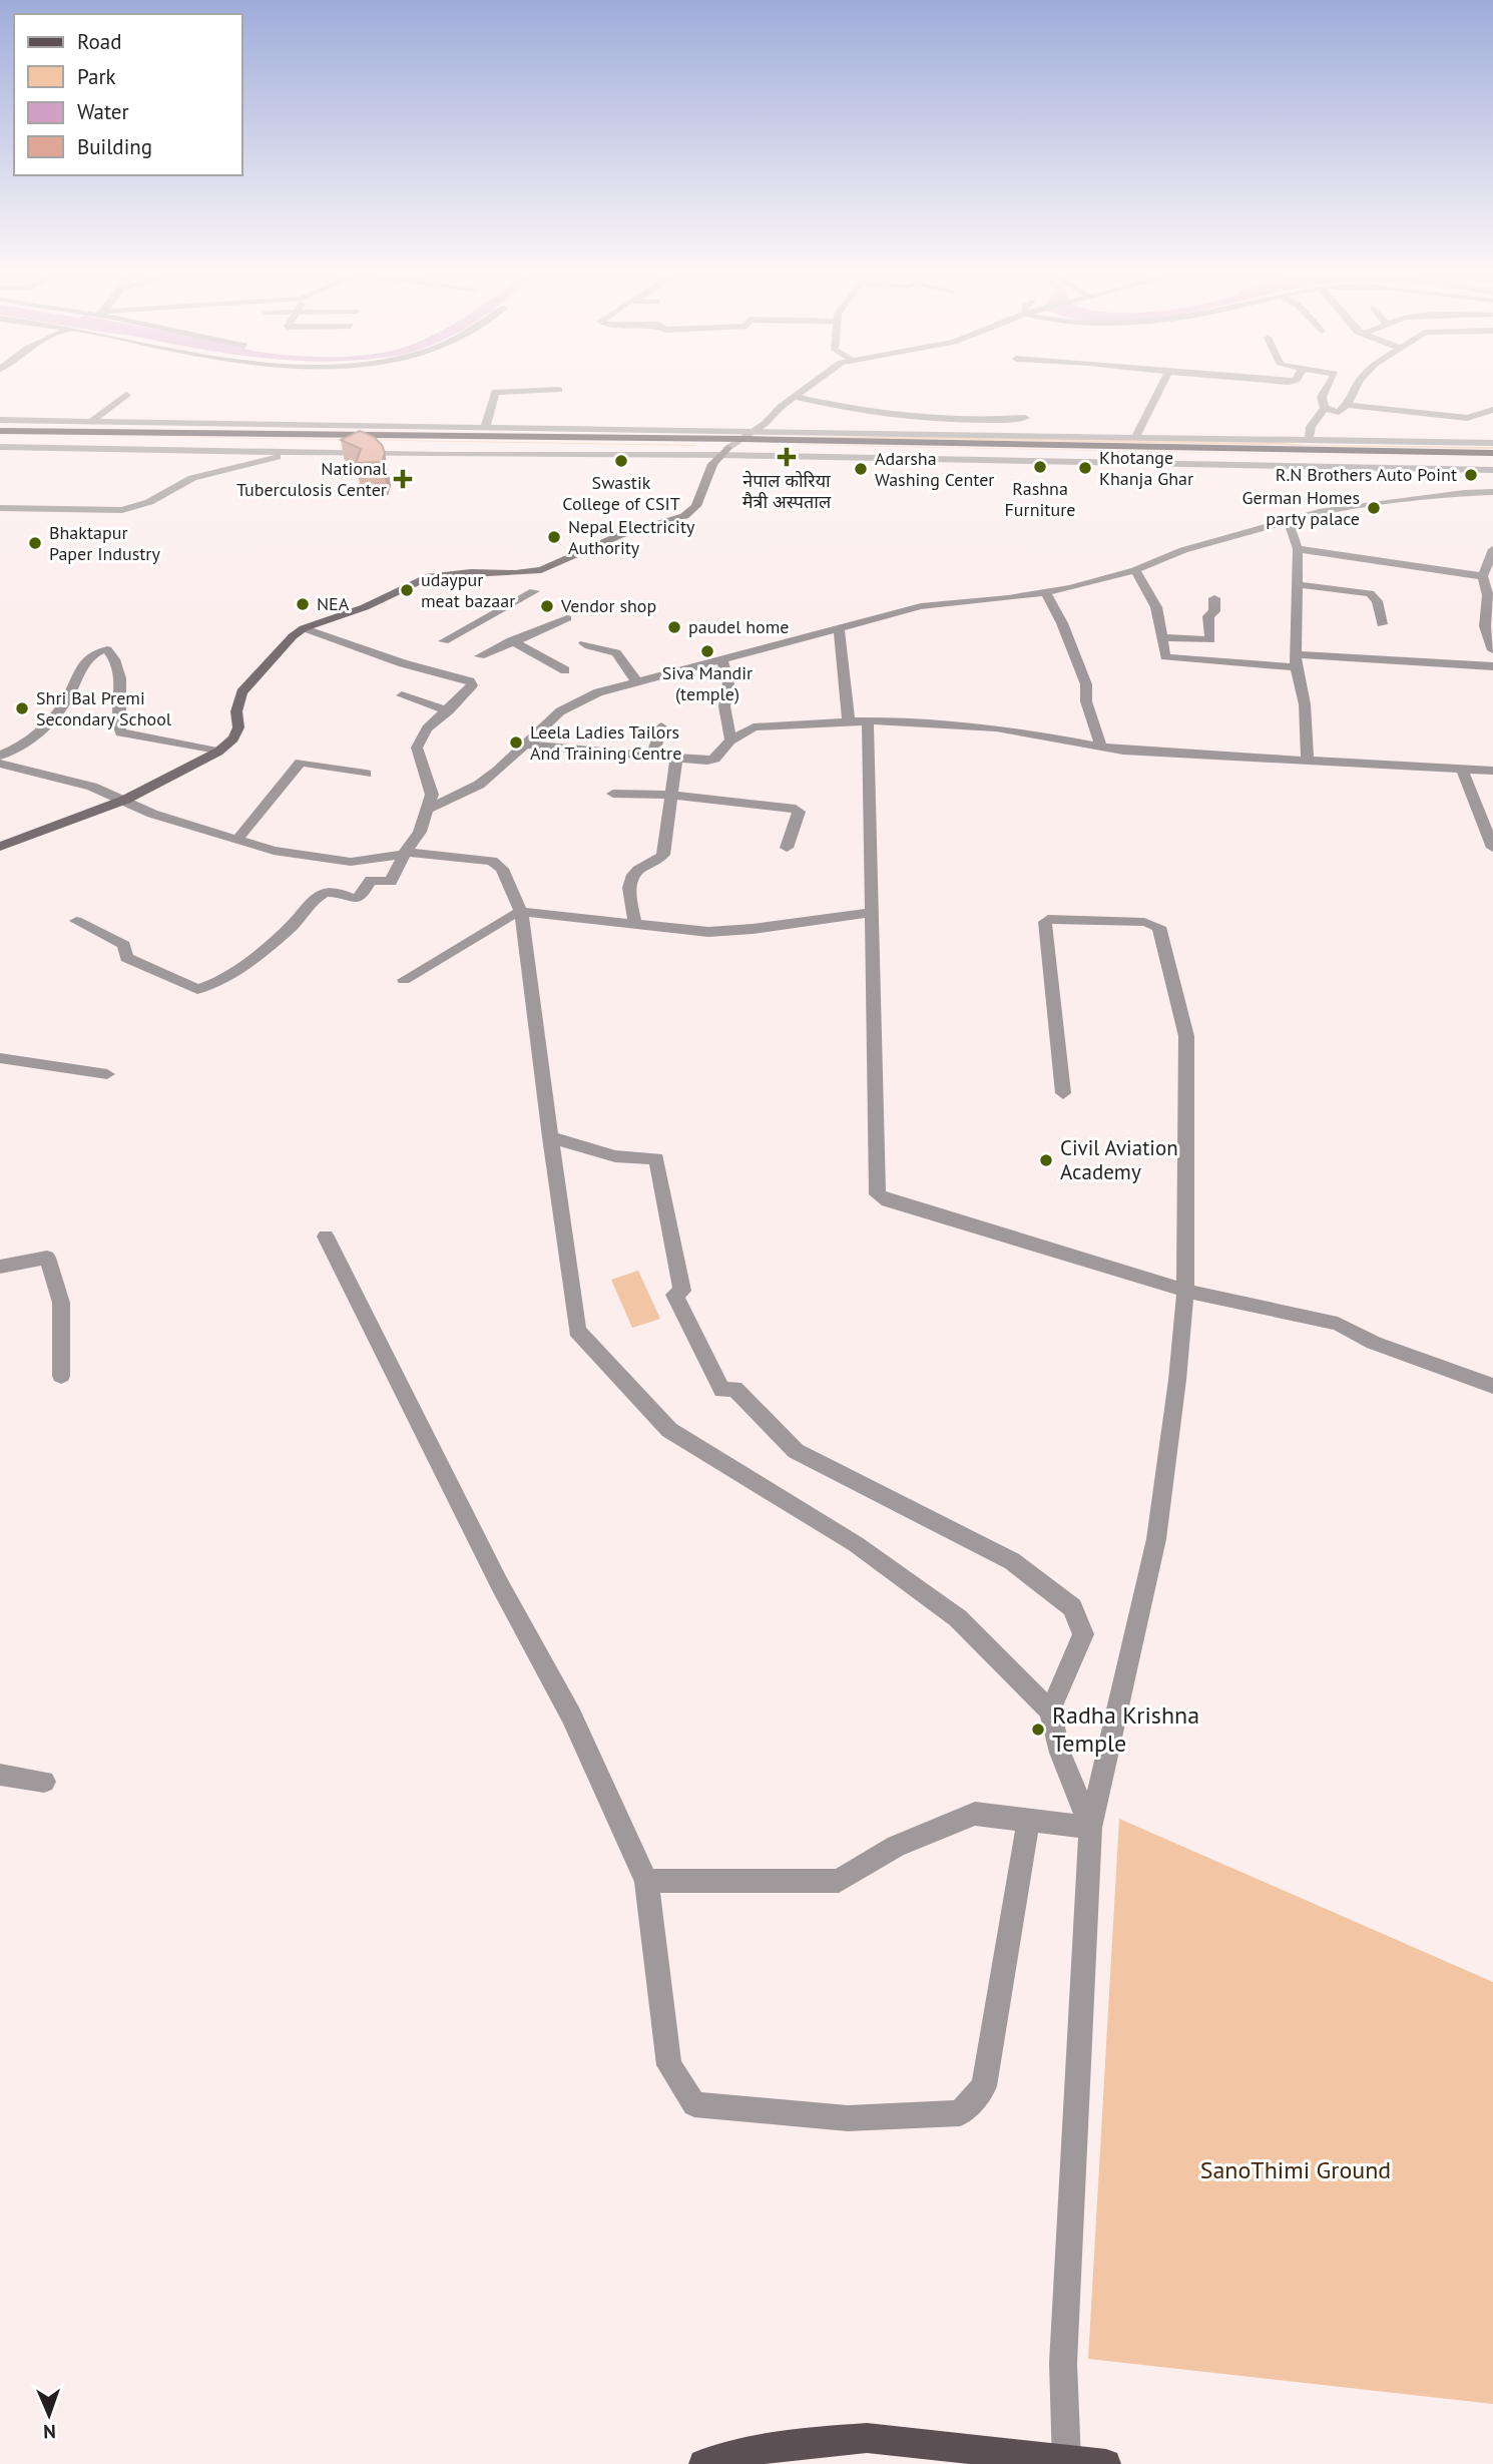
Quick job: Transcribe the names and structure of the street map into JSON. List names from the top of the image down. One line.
{"parks":["SanoThimi Ground"],"places":{"health":["नेपाल कोरिया मैत्री अस्पताल","National Tuberculosis Center"],"other":["Swastik College of CSIT","Rashna Furniture","Khotange Khanja Ghar","Adarsha Washing Center","R.N Brothers Auto Point","German Homes party palace","Nepal Electricity Authority","Bhaktapur Paper Industry","udaypur meat bazaar","NEA","Vendor shop","paudel home","Siva Mandir (temple)","Shri Bal Premi Secondary School","Leela Ladies Tailors And Training Centre","Civil Aviation Academy","Radha Krishna Temple"]},"legend":["Road","Park","Water","Building"],"north":"bottom"}
